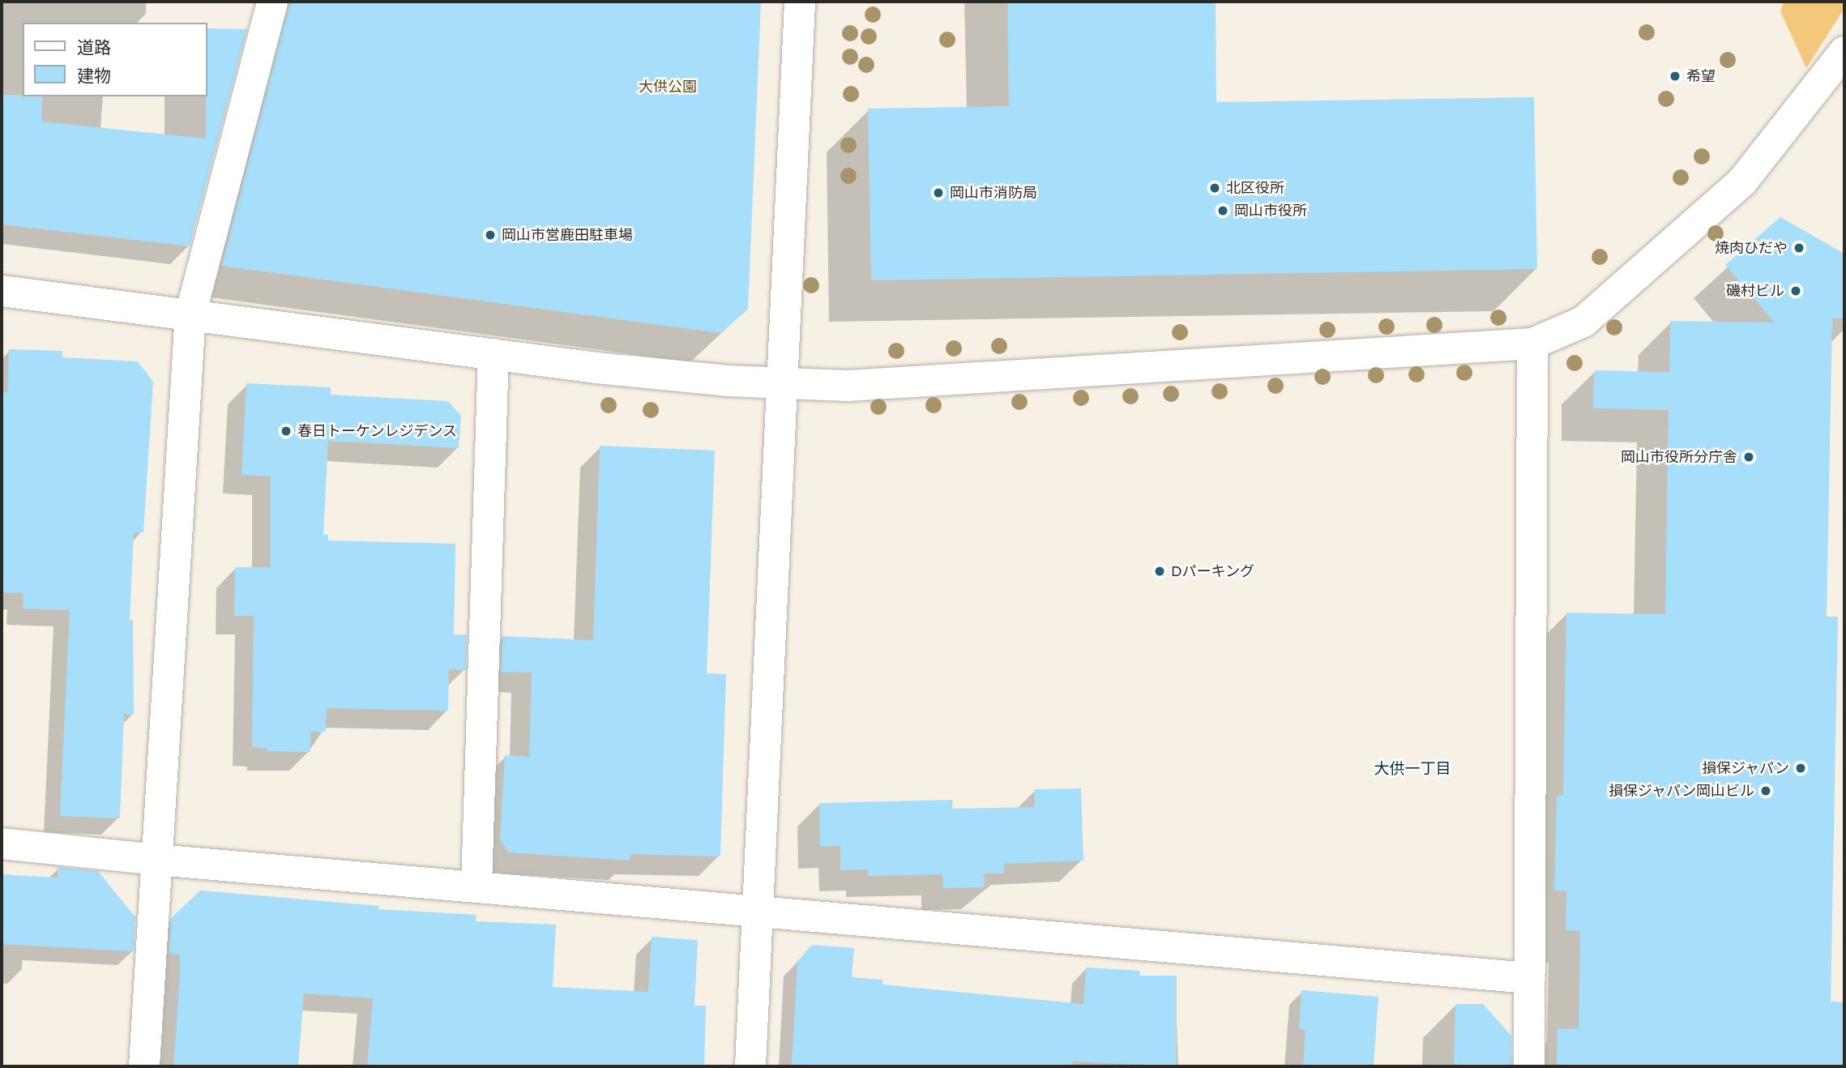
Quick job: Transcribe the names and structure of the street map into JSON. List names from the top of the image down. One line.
{"districts":["大供一丁目"],"parks":["大供公園"],"places":["希望","北区役所","岡山市消防局","岡山市役所","岡山市営鹿田駐車場","焼肉ひだや","磯村ビル","春日トーケンレジデンス","岡山市役所分庁舎","Dパーキング","損保ジャパン","損保ジャパン岡山ビル"],"legend":["道路","建物"]}
